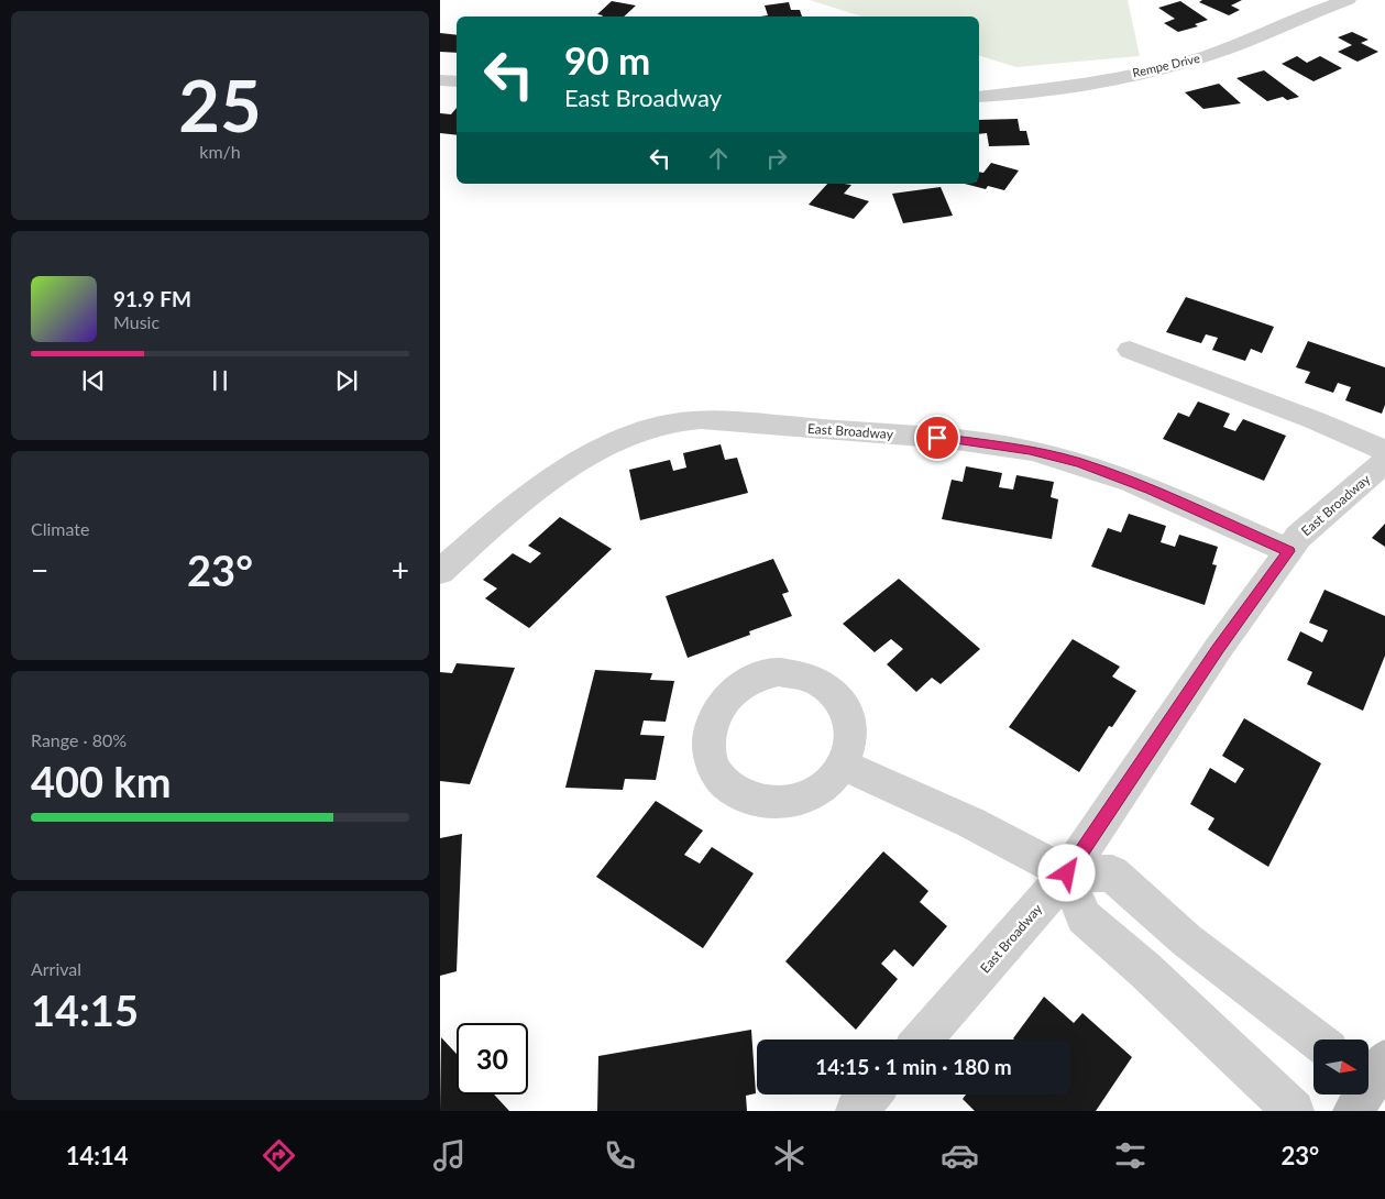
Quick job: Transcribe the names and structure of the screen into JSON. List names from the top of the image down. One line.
{"streets":{"street":["Rempe Drive","East Broadway"]},"north":"right","page":{"tile":[["25","km/h"],"Climate",["Range · 80%","400 km"],["Arrival","14:15"]],"turn":["90 m","East Broadway"],"song":["91.9 FM","Music"],"heat":["−","23°","+"],"limit":"30","trip":"14:15 · 1 min · 180 m","tabs":["14:14","23°"]}}
